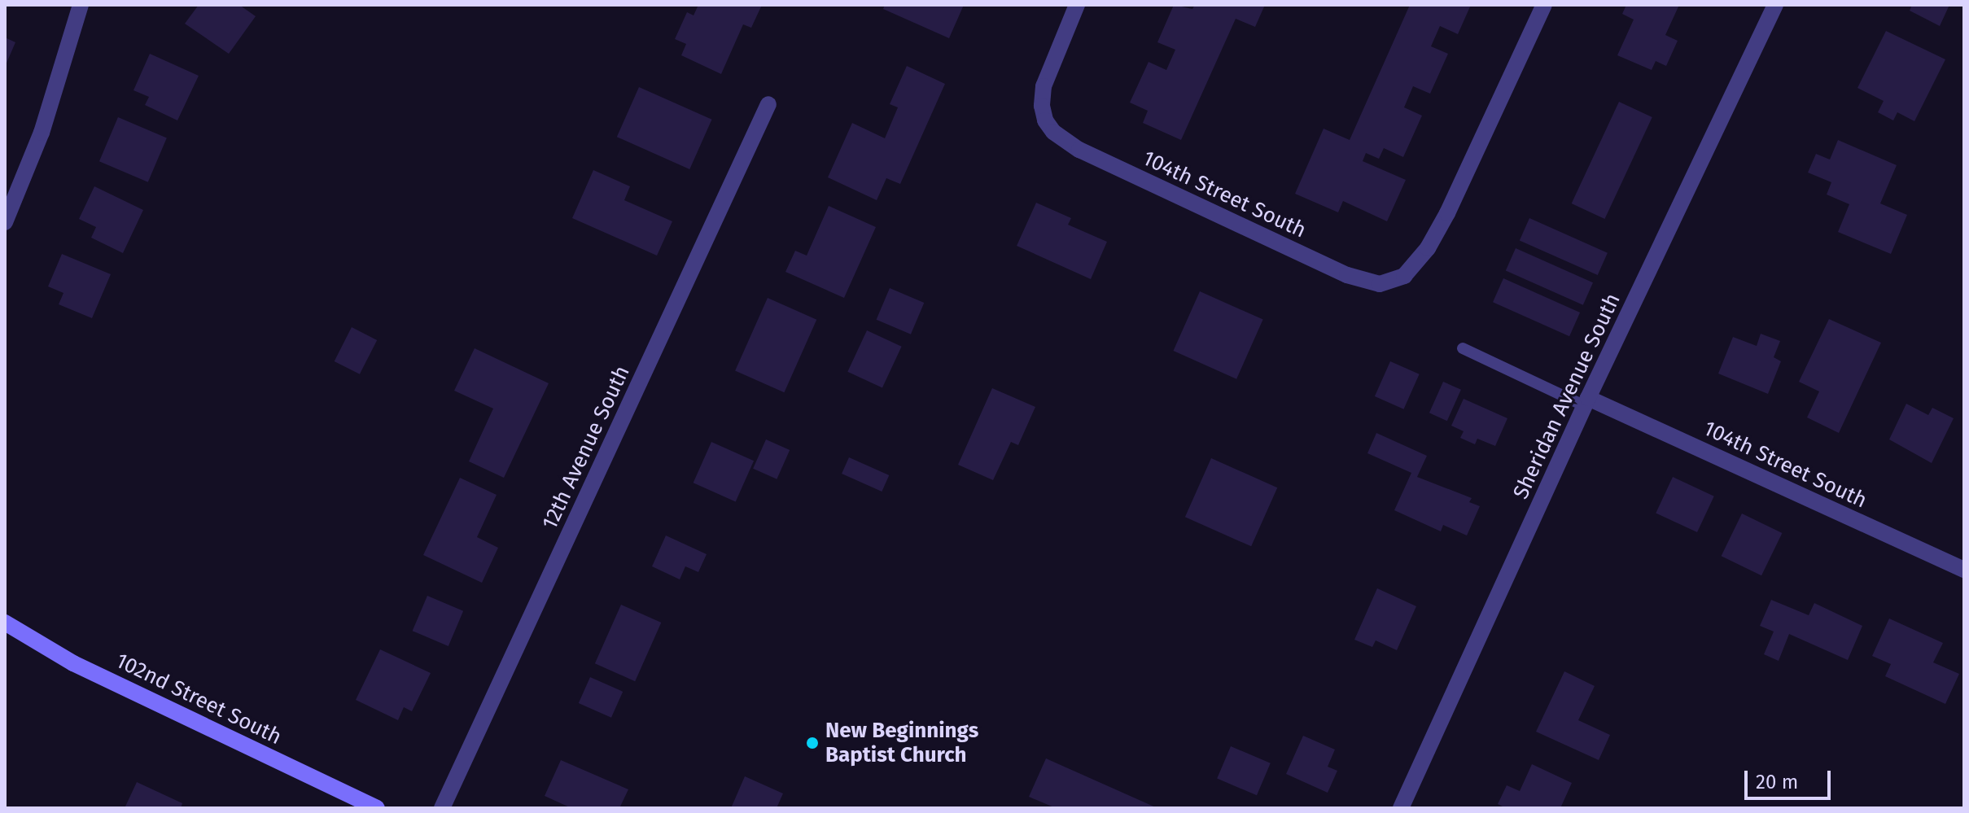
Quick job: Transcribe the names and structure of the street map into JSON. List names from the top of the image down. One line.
{"streets":{"street":["104th Street South","Sheridan Avenue South","12th Avenue South","102nd Street South"]},"crossings":[["104th Street South","Sheridan Avenue South"]],"places":["New Beginnings Baptist Church"],"scale_bar":"20 m"}
